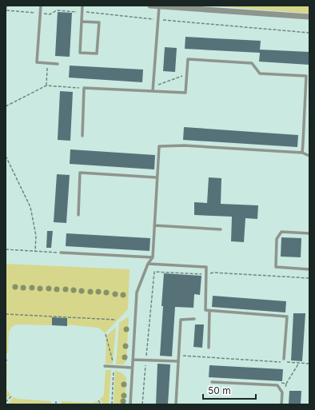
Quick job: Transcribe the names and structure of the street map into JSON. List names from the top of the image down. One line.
{"scale_bar":"50 m"}
